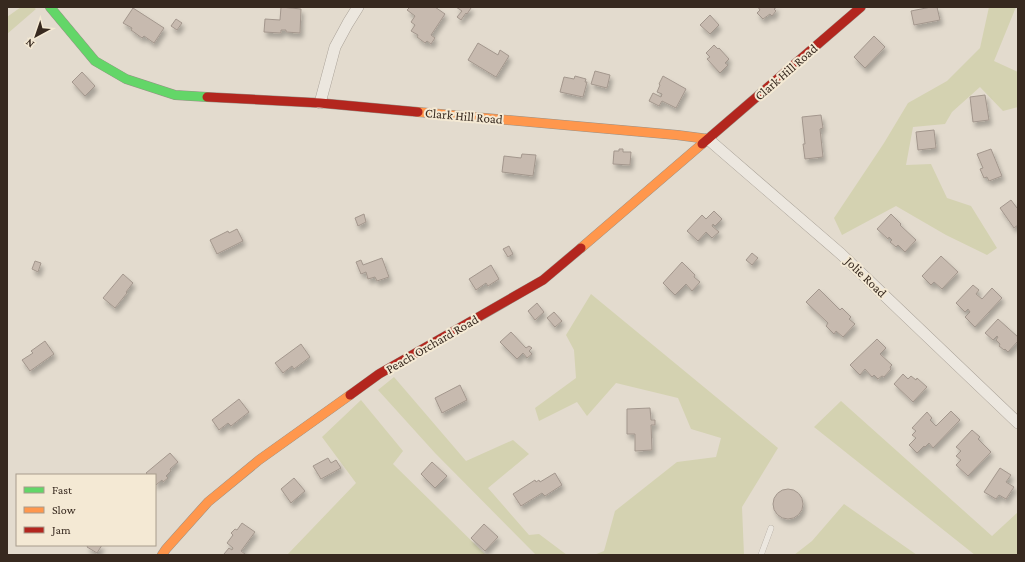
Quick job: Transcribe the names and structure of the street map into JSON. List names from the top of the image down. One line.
{"streets":{"street":["Clark Hill Road","Jolie Road","Peach Orchard Road"]},"crossings":[["Clark Hill Road","Jolie Road"],["Clark Hill Road","Peach Orchard Road"],["Jolie Road","Peach Orchard Road"]],"legend":["Fast","Slow","Jam"],"north":"bottom left"}
